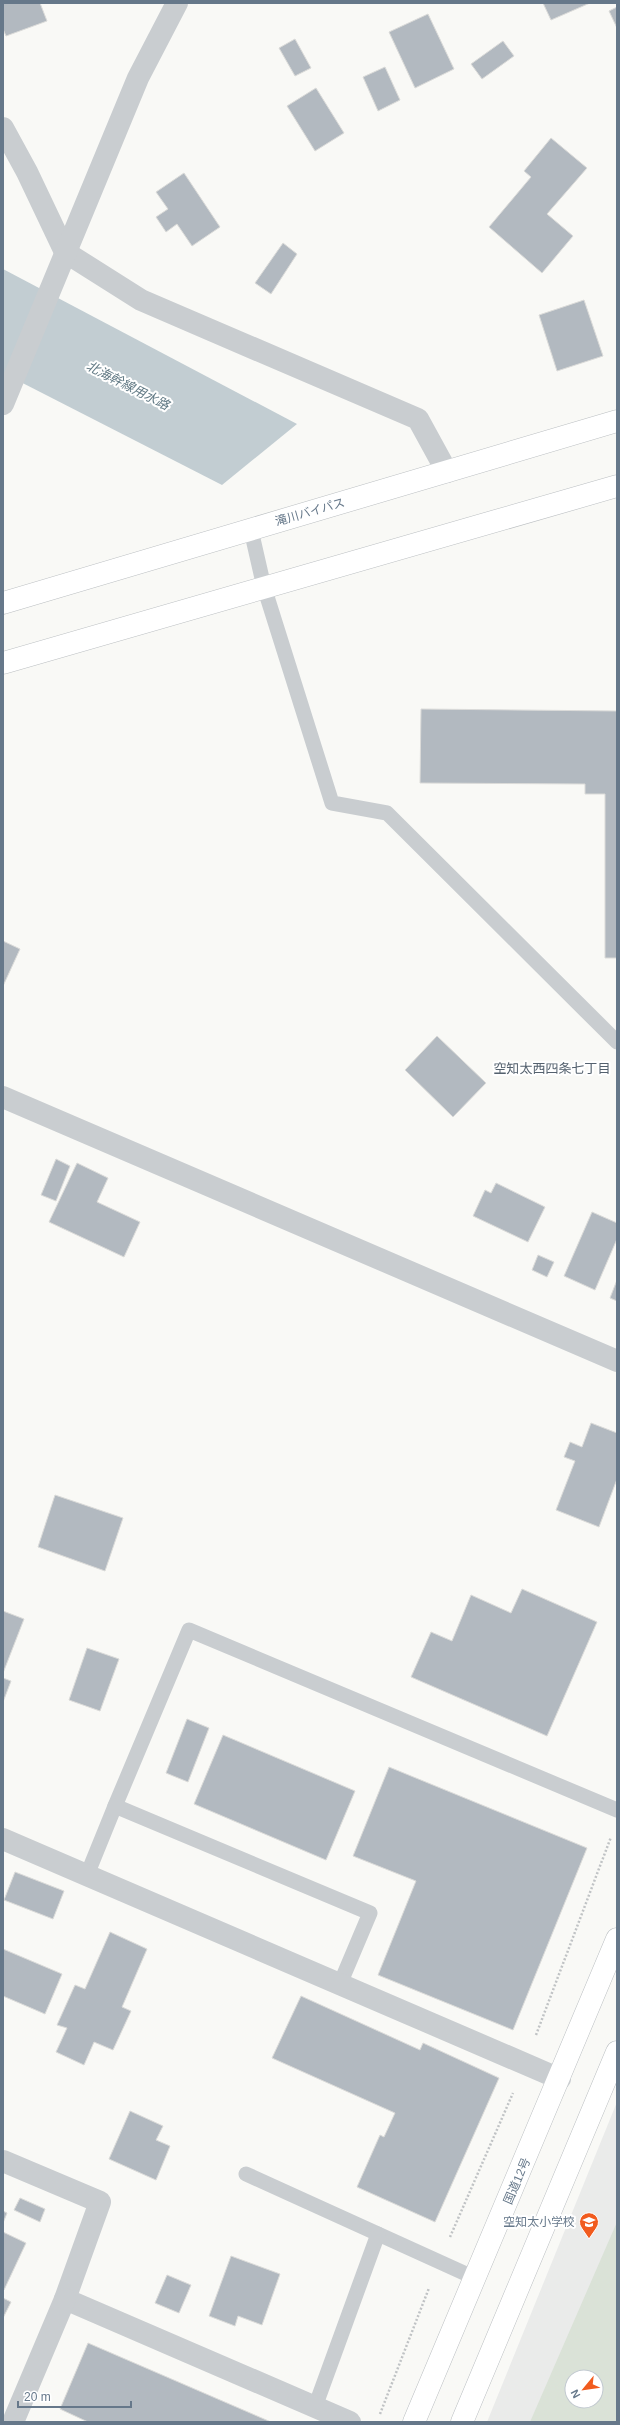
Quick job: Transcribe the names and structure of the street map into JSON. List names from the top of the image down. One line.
{"streets":{"highway":["滝川バイパス","国道12号"]},"districts":["空知太西四条七丁目"],"water":["北海幹線用水路"],"places":{"school or university":["空知太小学校"]},"scale_bar":"20 m","north":"bottom left"}
